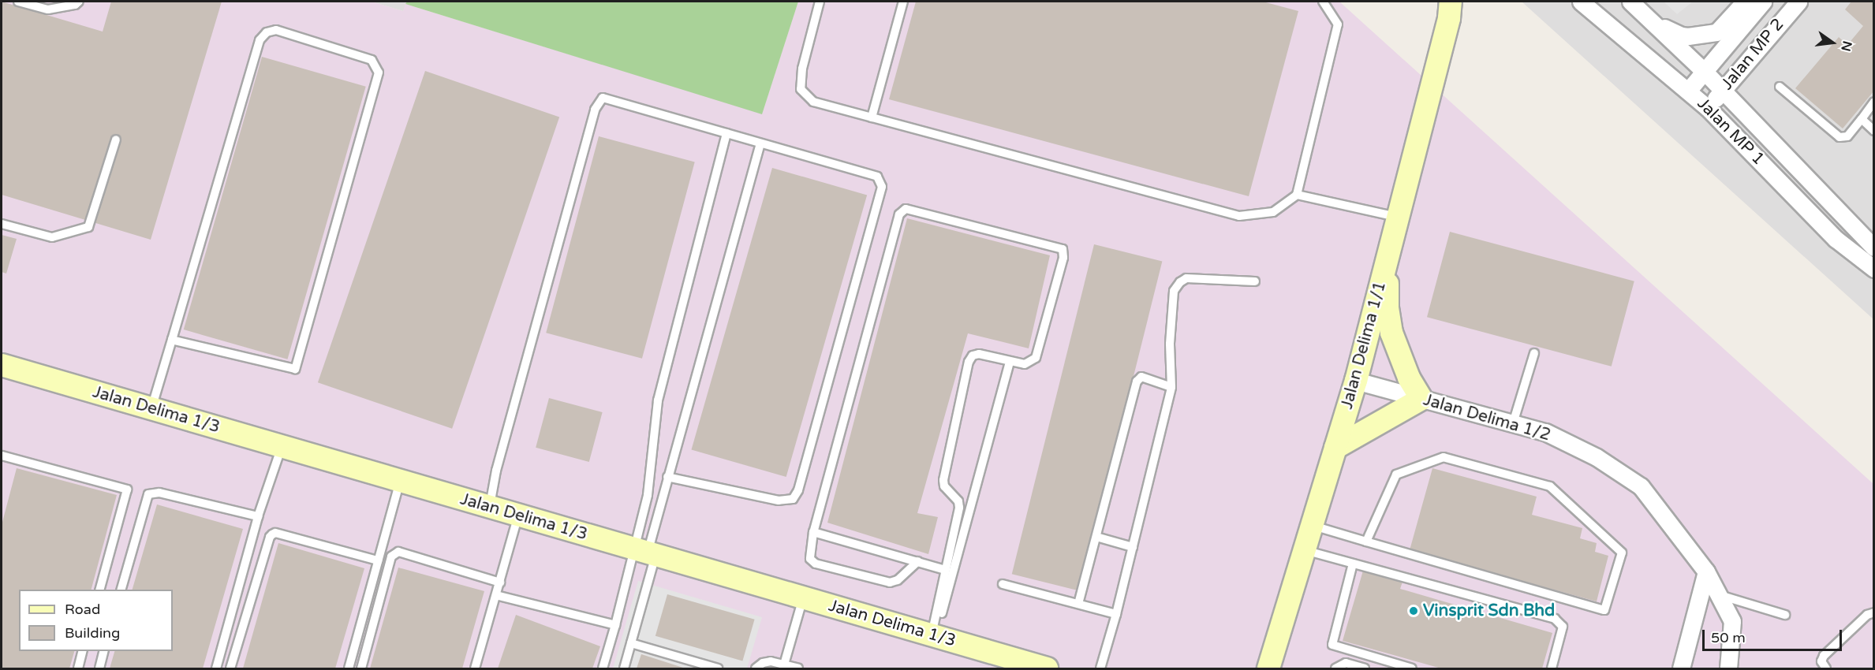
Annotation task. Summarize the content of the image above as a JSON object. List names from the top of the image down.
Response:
{
  "streets": {
    "street": [
      "Jalan MP 2",
      "Jalan MP 1",
      "Jalan Delima 1/1",
      "Jalan Delima 1/3",
      "Jalan Delima 1/2"
    ]
  },
  "crossings": [
    ["Jalan MP 2", "Jalan MP 1"],
    ["Jalan Delima 1/1", "Jalan Delima 1/2"]
  ],
  "places": ["Vinsprit Sdn Bhd"],
  "legend": ["Road", "Building"],
  "scale_bar": "50 m",
  "north": "right"
}
